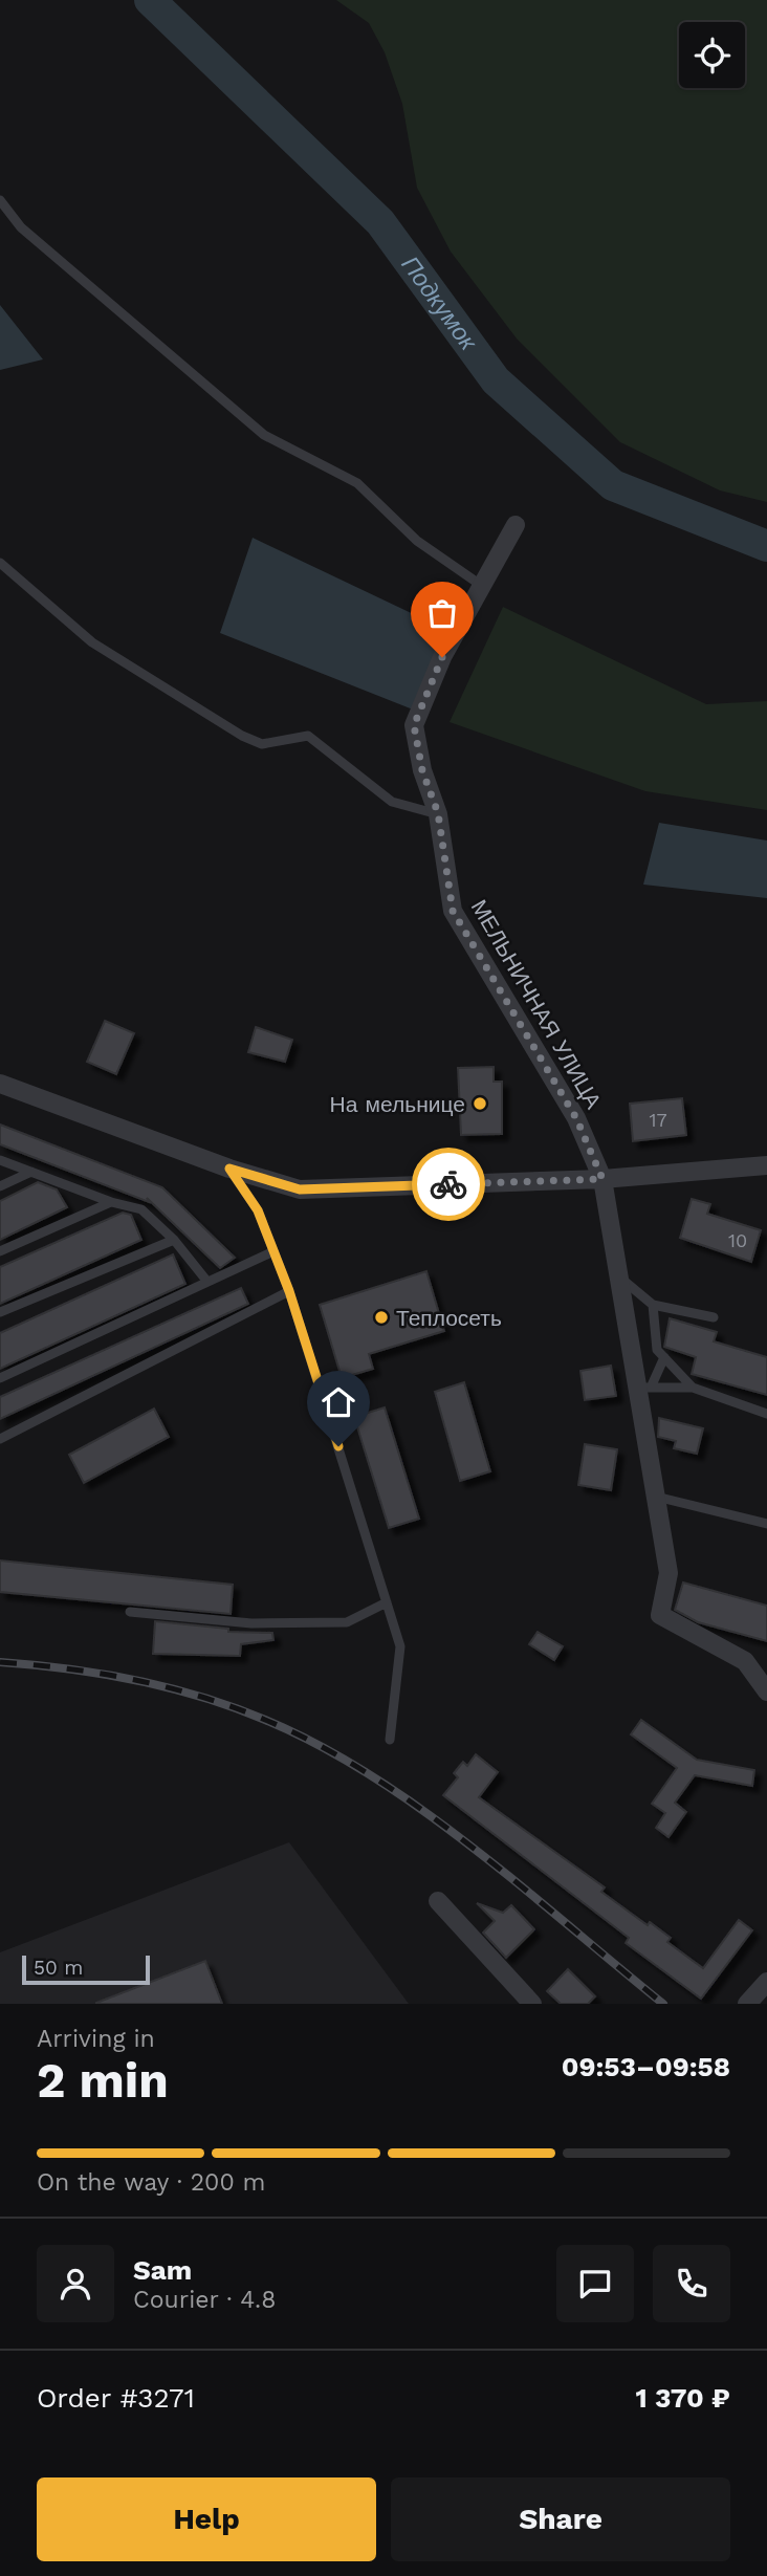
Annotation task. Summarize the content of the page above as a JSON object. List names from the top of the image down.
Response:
{
  "streets": {
    "street": ["МЕЛЬНИЧНАЯ УЛИЦА"]
  },
  "water": ["Подкумок"],
  "places": ["На мельнице", "Теплосеть"],
  "house_numbers": ["17", "10"],
  "scale_bar": "50 m",
  "page": {
    "scale": "50 m",
    "heading": ["2 min", "Arriving in", "09:53–09:58"],
    "panel": [
      "Sam",
      "Courier · 4.8",
      "Order #3271",
      "1 370 ₽"
    ],
    "bar": "On the way · 200 m",
    "buttons": ["Help", "Share"]
  }
}
